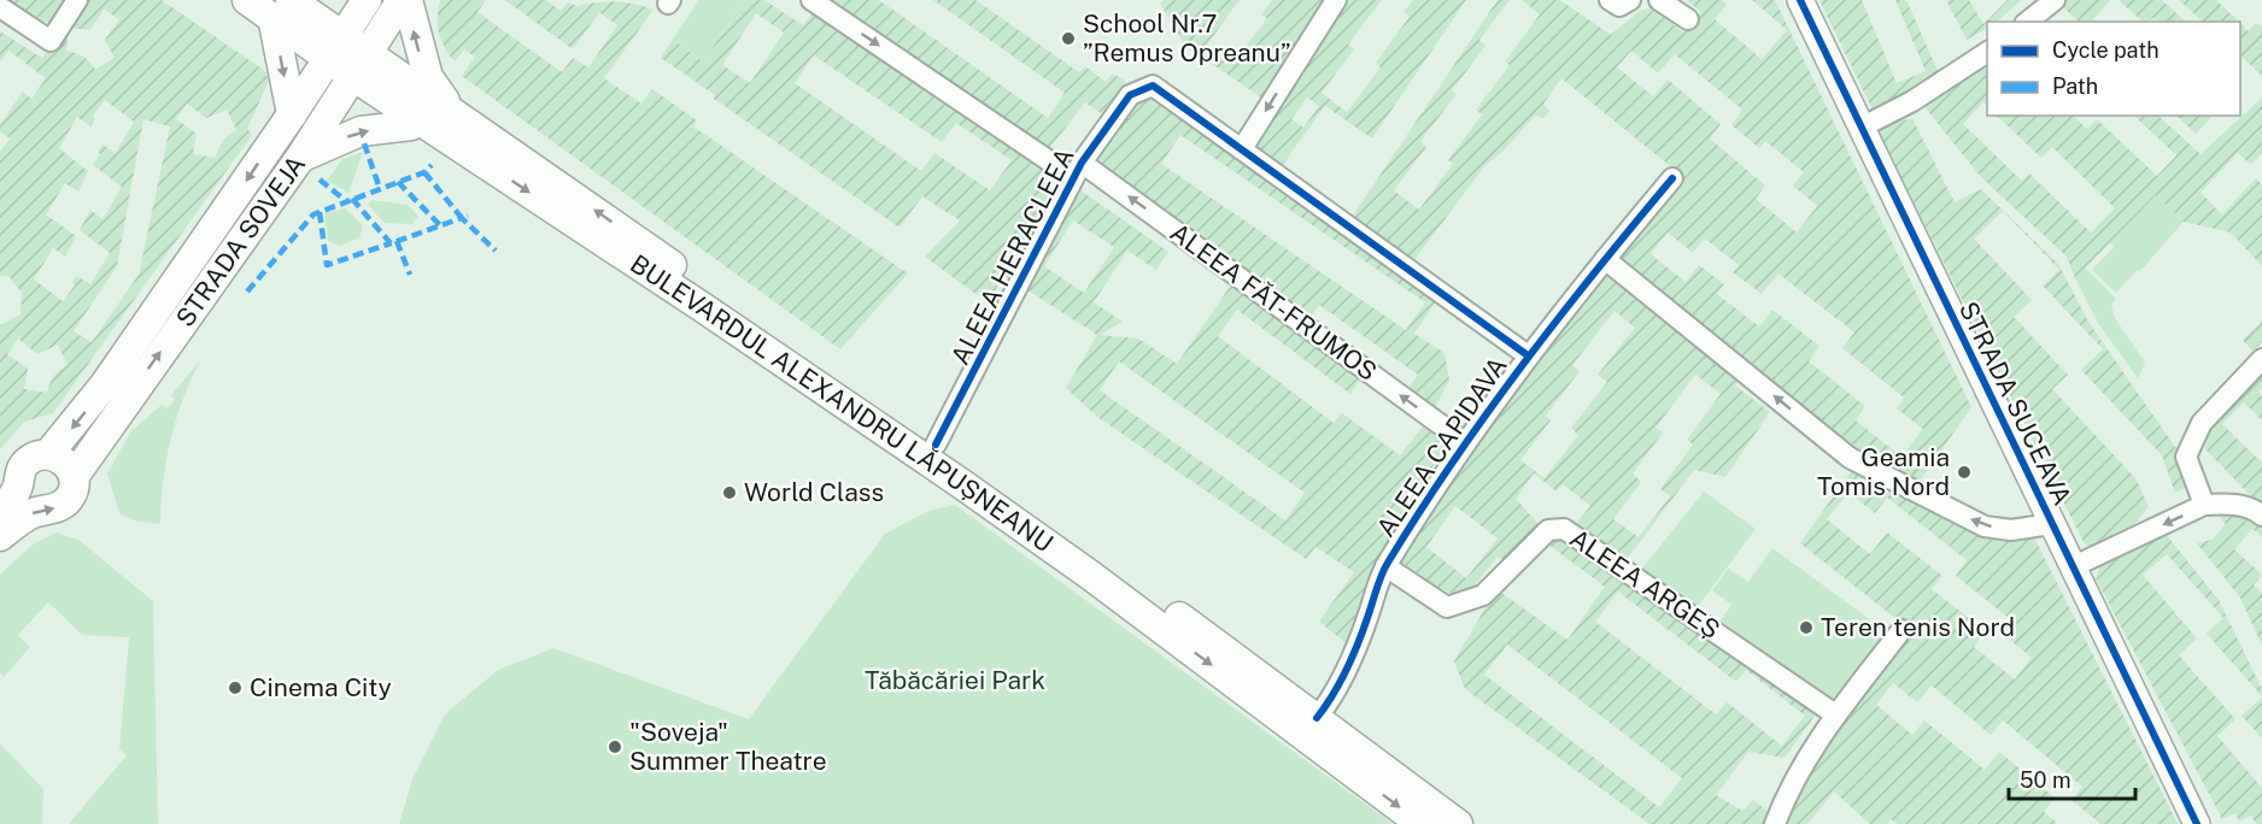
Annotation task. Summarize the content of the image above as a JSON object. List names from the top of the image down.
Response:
{
  "streets": {
    "main road": ["STRADA SOVEJA", "BULEVARDUL ALEXANDRU LĂPUȘNEANU"],
    "street": [
      "ALEEA HERACLEEA",
      "ALEEA FĂT-FRUMOS",
      "STRADA SUCEAVA",
      "ALEEA CAPIDAVA",
      "ALEEA ARGEȘ"
    ]
  },
  "crossings": [
    ["STRADA SOVEJA", "BULEVARDUL ALEXANDRU LĂPUȘNEANU"],
    ["ALEEA HERACLEEA", "ALEEA FĂT-FRUMOS"],
    ["ALEEA HERACLEEA", "BULEVARDUL ALEXANDRU LĂPUȘNEANU"],
    ["ALEEA HERACLEEA", "ALEEA CAPIDAVA"],
    ["ALEEA FĂT-FRUMOS", "ALEEA CAPIDAVA"],
    ["BULEVARDUL ALEXANDRU LĂPUȘNEANU", "ALEEA CAPIDAVA"],
    ["ALEEA CAPIDAVA", "ALEEA ARGEȘ"]
  ],
  "parks": ["Tăbăcăriei Park"],
  "places": [
    "School Nr.7 ”Remus Opreanu”",
    "Geamia Tomis Nord",
    "World Class",
    "Teren tenis Nord",
    "Cinema City",
    "\"Soveja\" Summer Theatre"
  ],
  "legend": ["Cycle path", "Path"],
  "scale_bar": "50 m"
}
